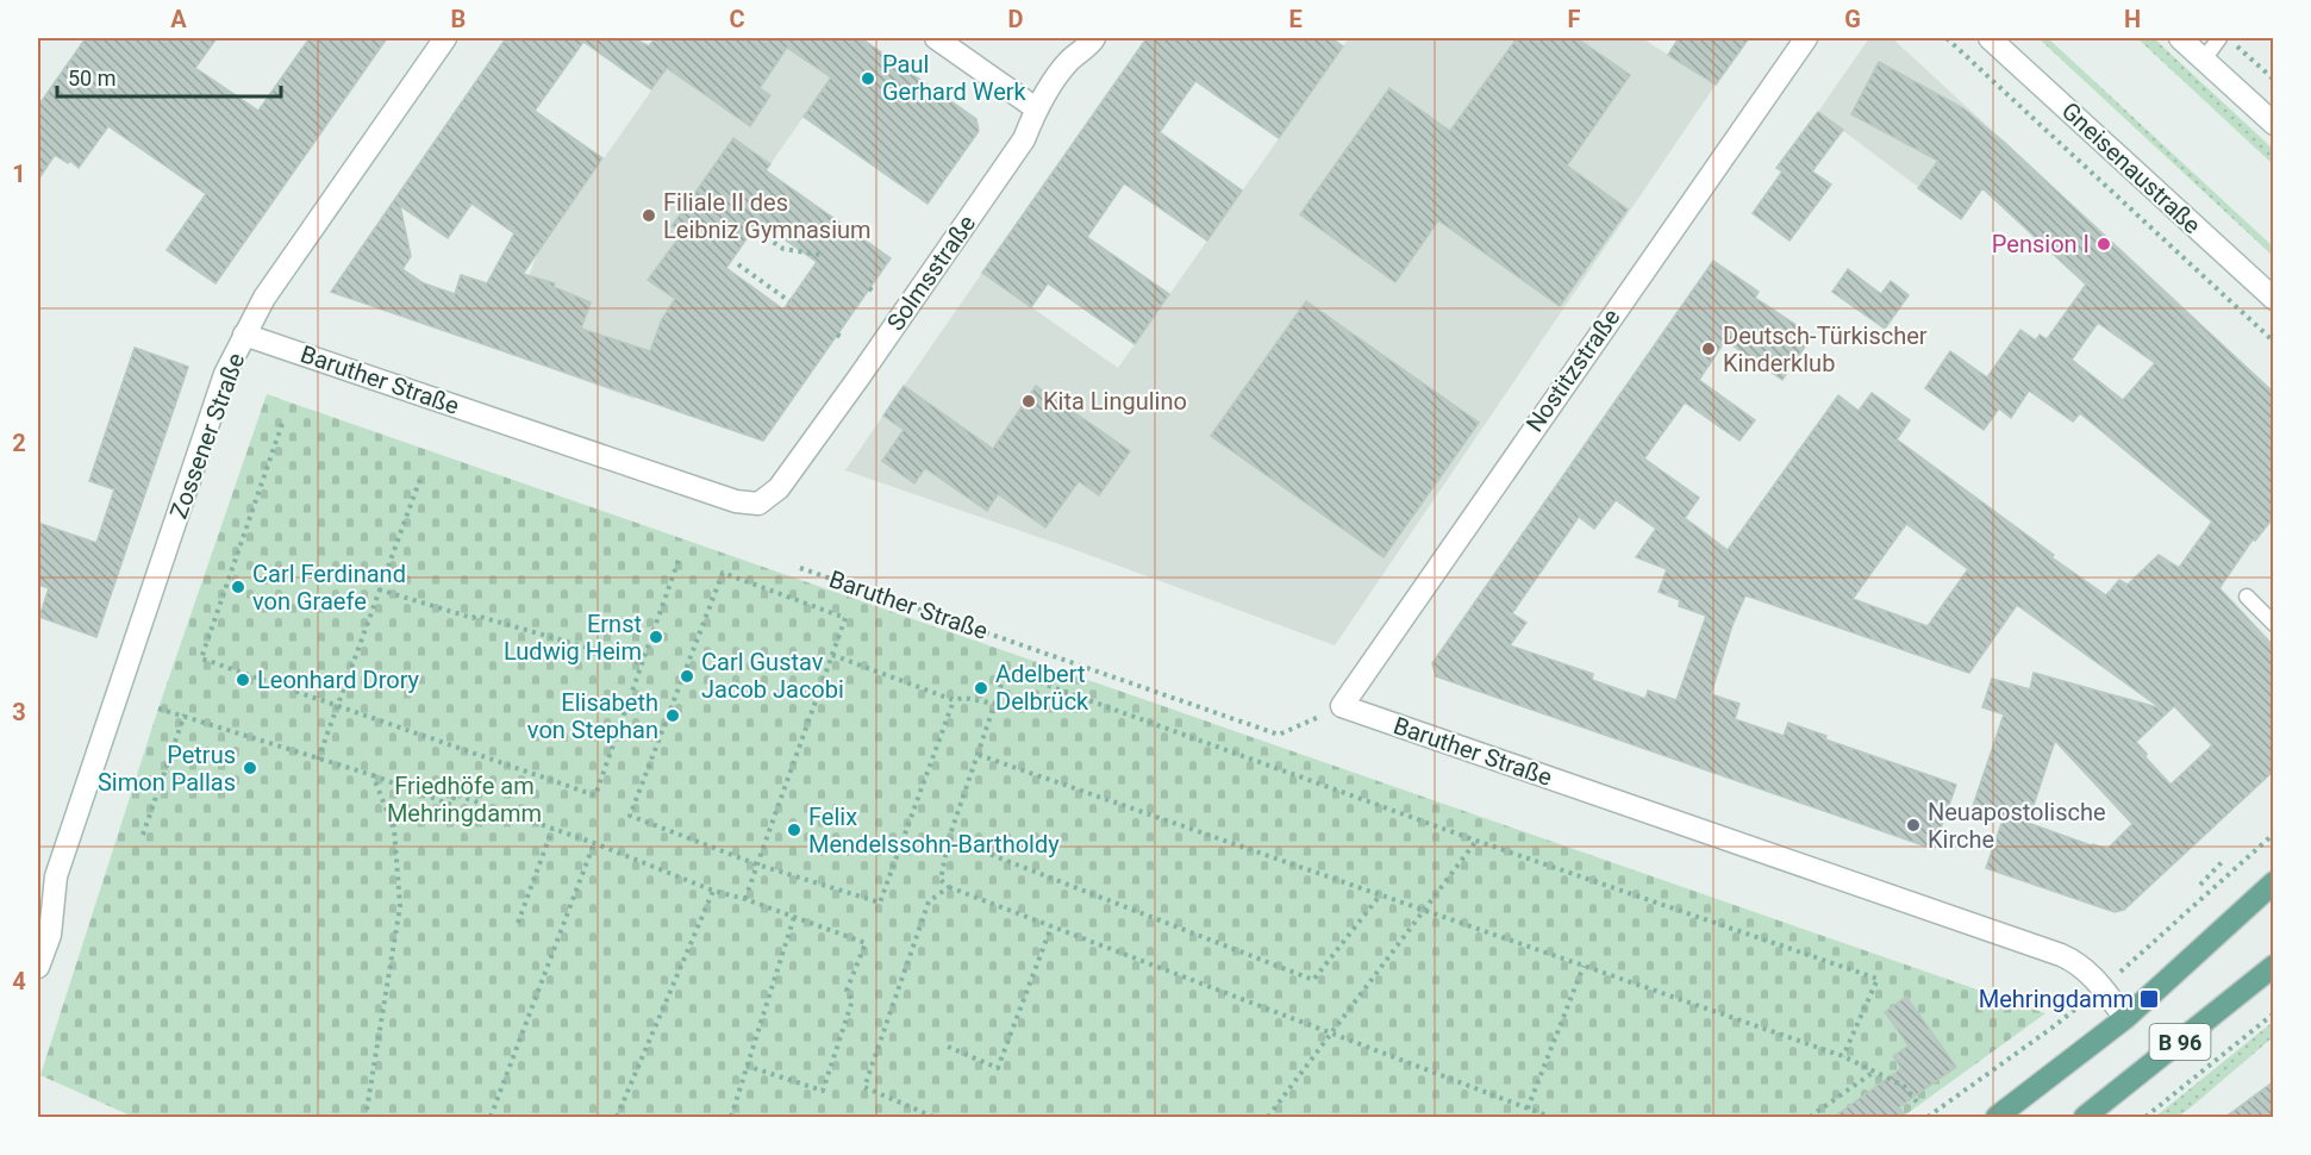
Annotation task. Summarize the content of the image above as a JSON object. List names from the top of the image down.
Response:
{
  "streets": {
    "main road": ["B 96"],
    "street": [
      "Gneisenaustraße",
      "Solmsstraße",
      "Nostitzstraße",
      "Baruther Straße",
      "Zossener Straße"
    ]
  },
  "crossings": [
    ["Solmsstraße", "Baruther Straße"],
    ["Nostitzstraße", "Baruther Straße"],
    ["Baruther Straße", "Zossener Straße"],
    ["Baruther Straße", "B 96"]
  ],
  "parks": ["Friedhöfe am Mehringdamm"],
  "places": {
    "other": [
      "Paul Gerhard Werk",
      "Filiale II des Leibniz Gymnasium",
      "Pension I",
      "Deutsch-Türkischer Kinderklub",
      "Kita Lingulino",
      "Carl Ferdinand von Graefe",
      "Ernst Ludwig Heim",
      "Carl Gustav Jacob Jacobi",
      "Leonhard Drory",
      "Adelbert Delbrück",
      "Elisabeth von Stephan",
      "Petrus Simon Pallas",
      "Neuapostolische Kirche",
      "Felix Mendelssohn-Bartholdy"
    ],
    "transit": ["Mehringdamm"]
  },
  "scale_bar": "50 m",
  "grid": {
    "columns": [
      "A",
      "B",
      "C",
      "D",
      "E",
      "F",
      "G",
      "H"
    ],
    "rows": [
      "1",
      "2",
      "3",
      "4"
    ]
  }
}
